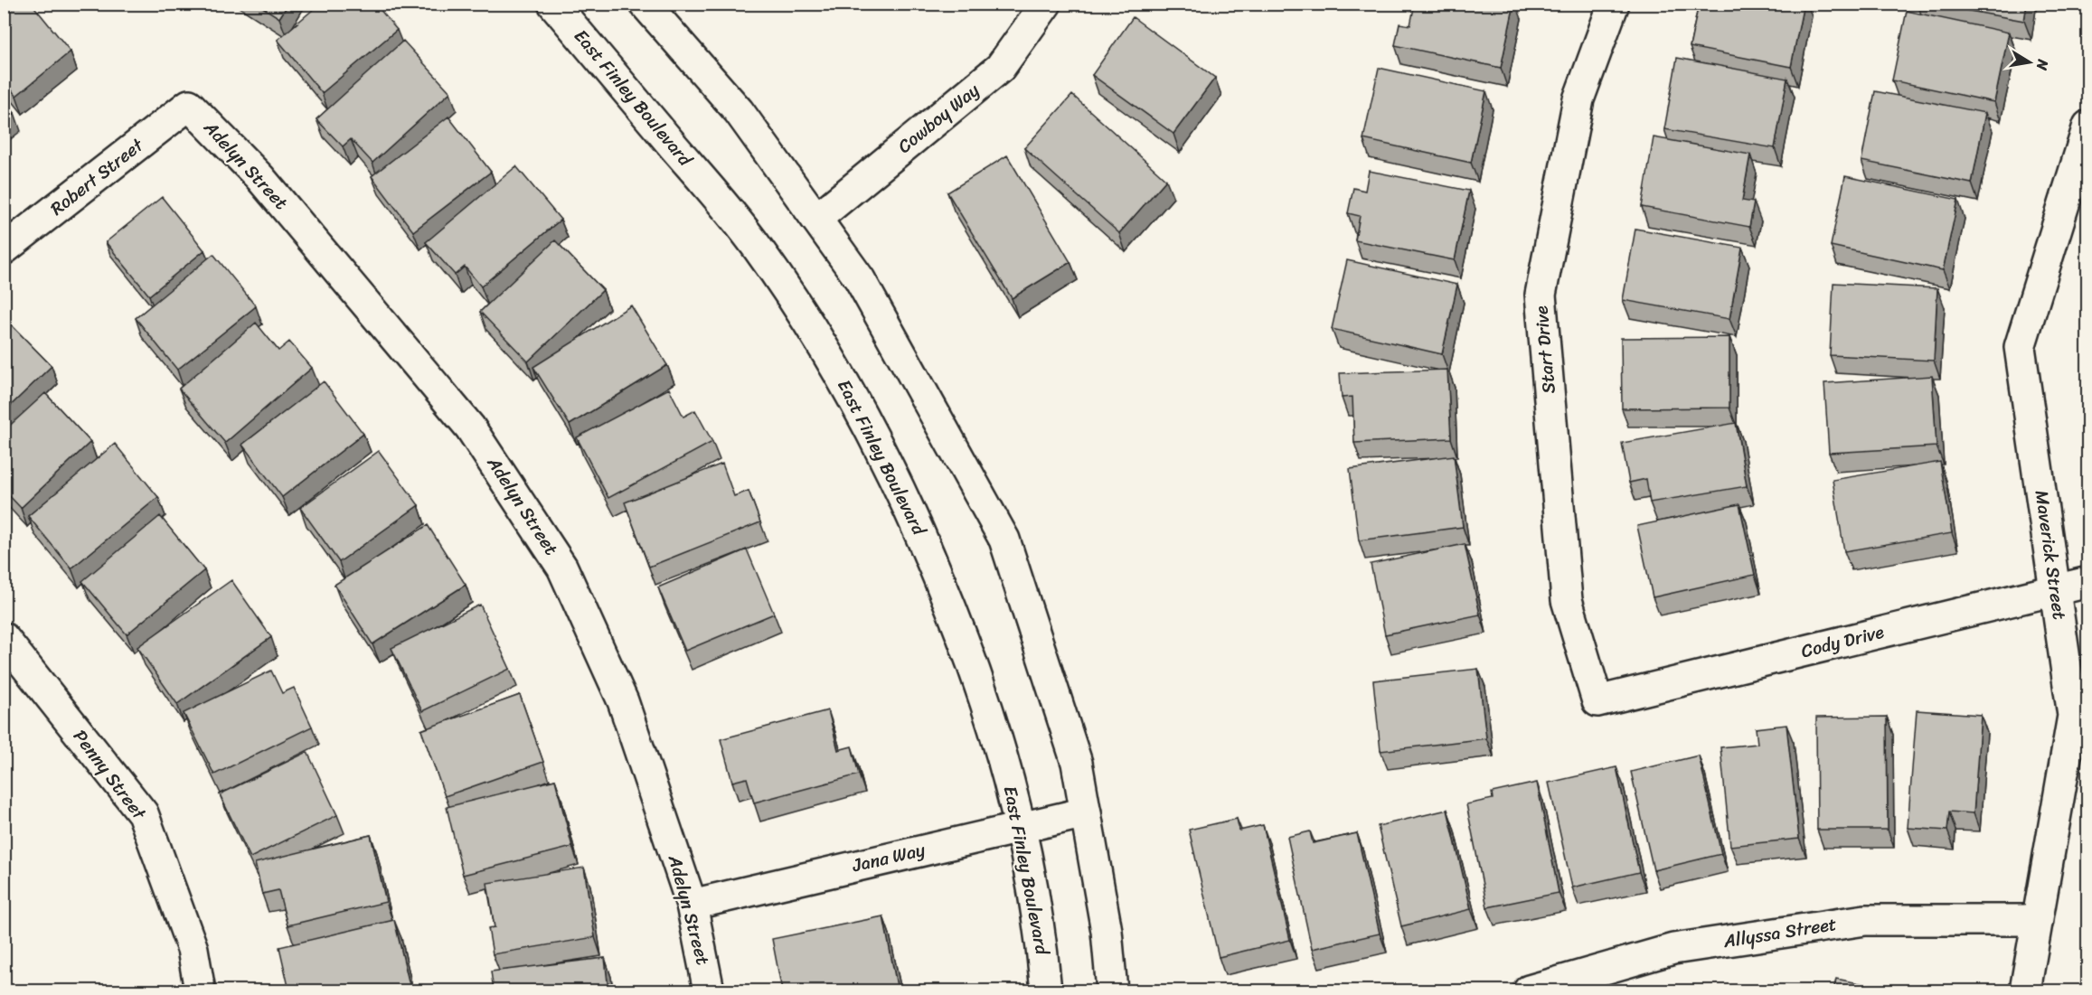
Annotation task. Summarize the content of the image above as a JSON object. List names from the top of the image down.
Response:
{
  "streets": {
    "street": [
      "East Finley Boulevard",
      "Cowboy Way",
      "Adelyn Street",
      "Robert Street",
      "Start Drive",
      "Maverick Street",
      "Cody Drive",
      "Penny Street",
      "Jana Way",
      "Allyssa Street"
    ]
  },
  "crossings": [
    ["East Finley Boulevard", "Jana Way"],
    ["Adelyn Street", "Robert Street"],
    ["Adelyn Street", "Jana Way"],
    ["Start Drive", "Cody Drive"],
    ["Maverick Street", "Cody Drive"],
    ["Maverick Street", "Allyssa Street"]
  ],
  "north": "right"
}
